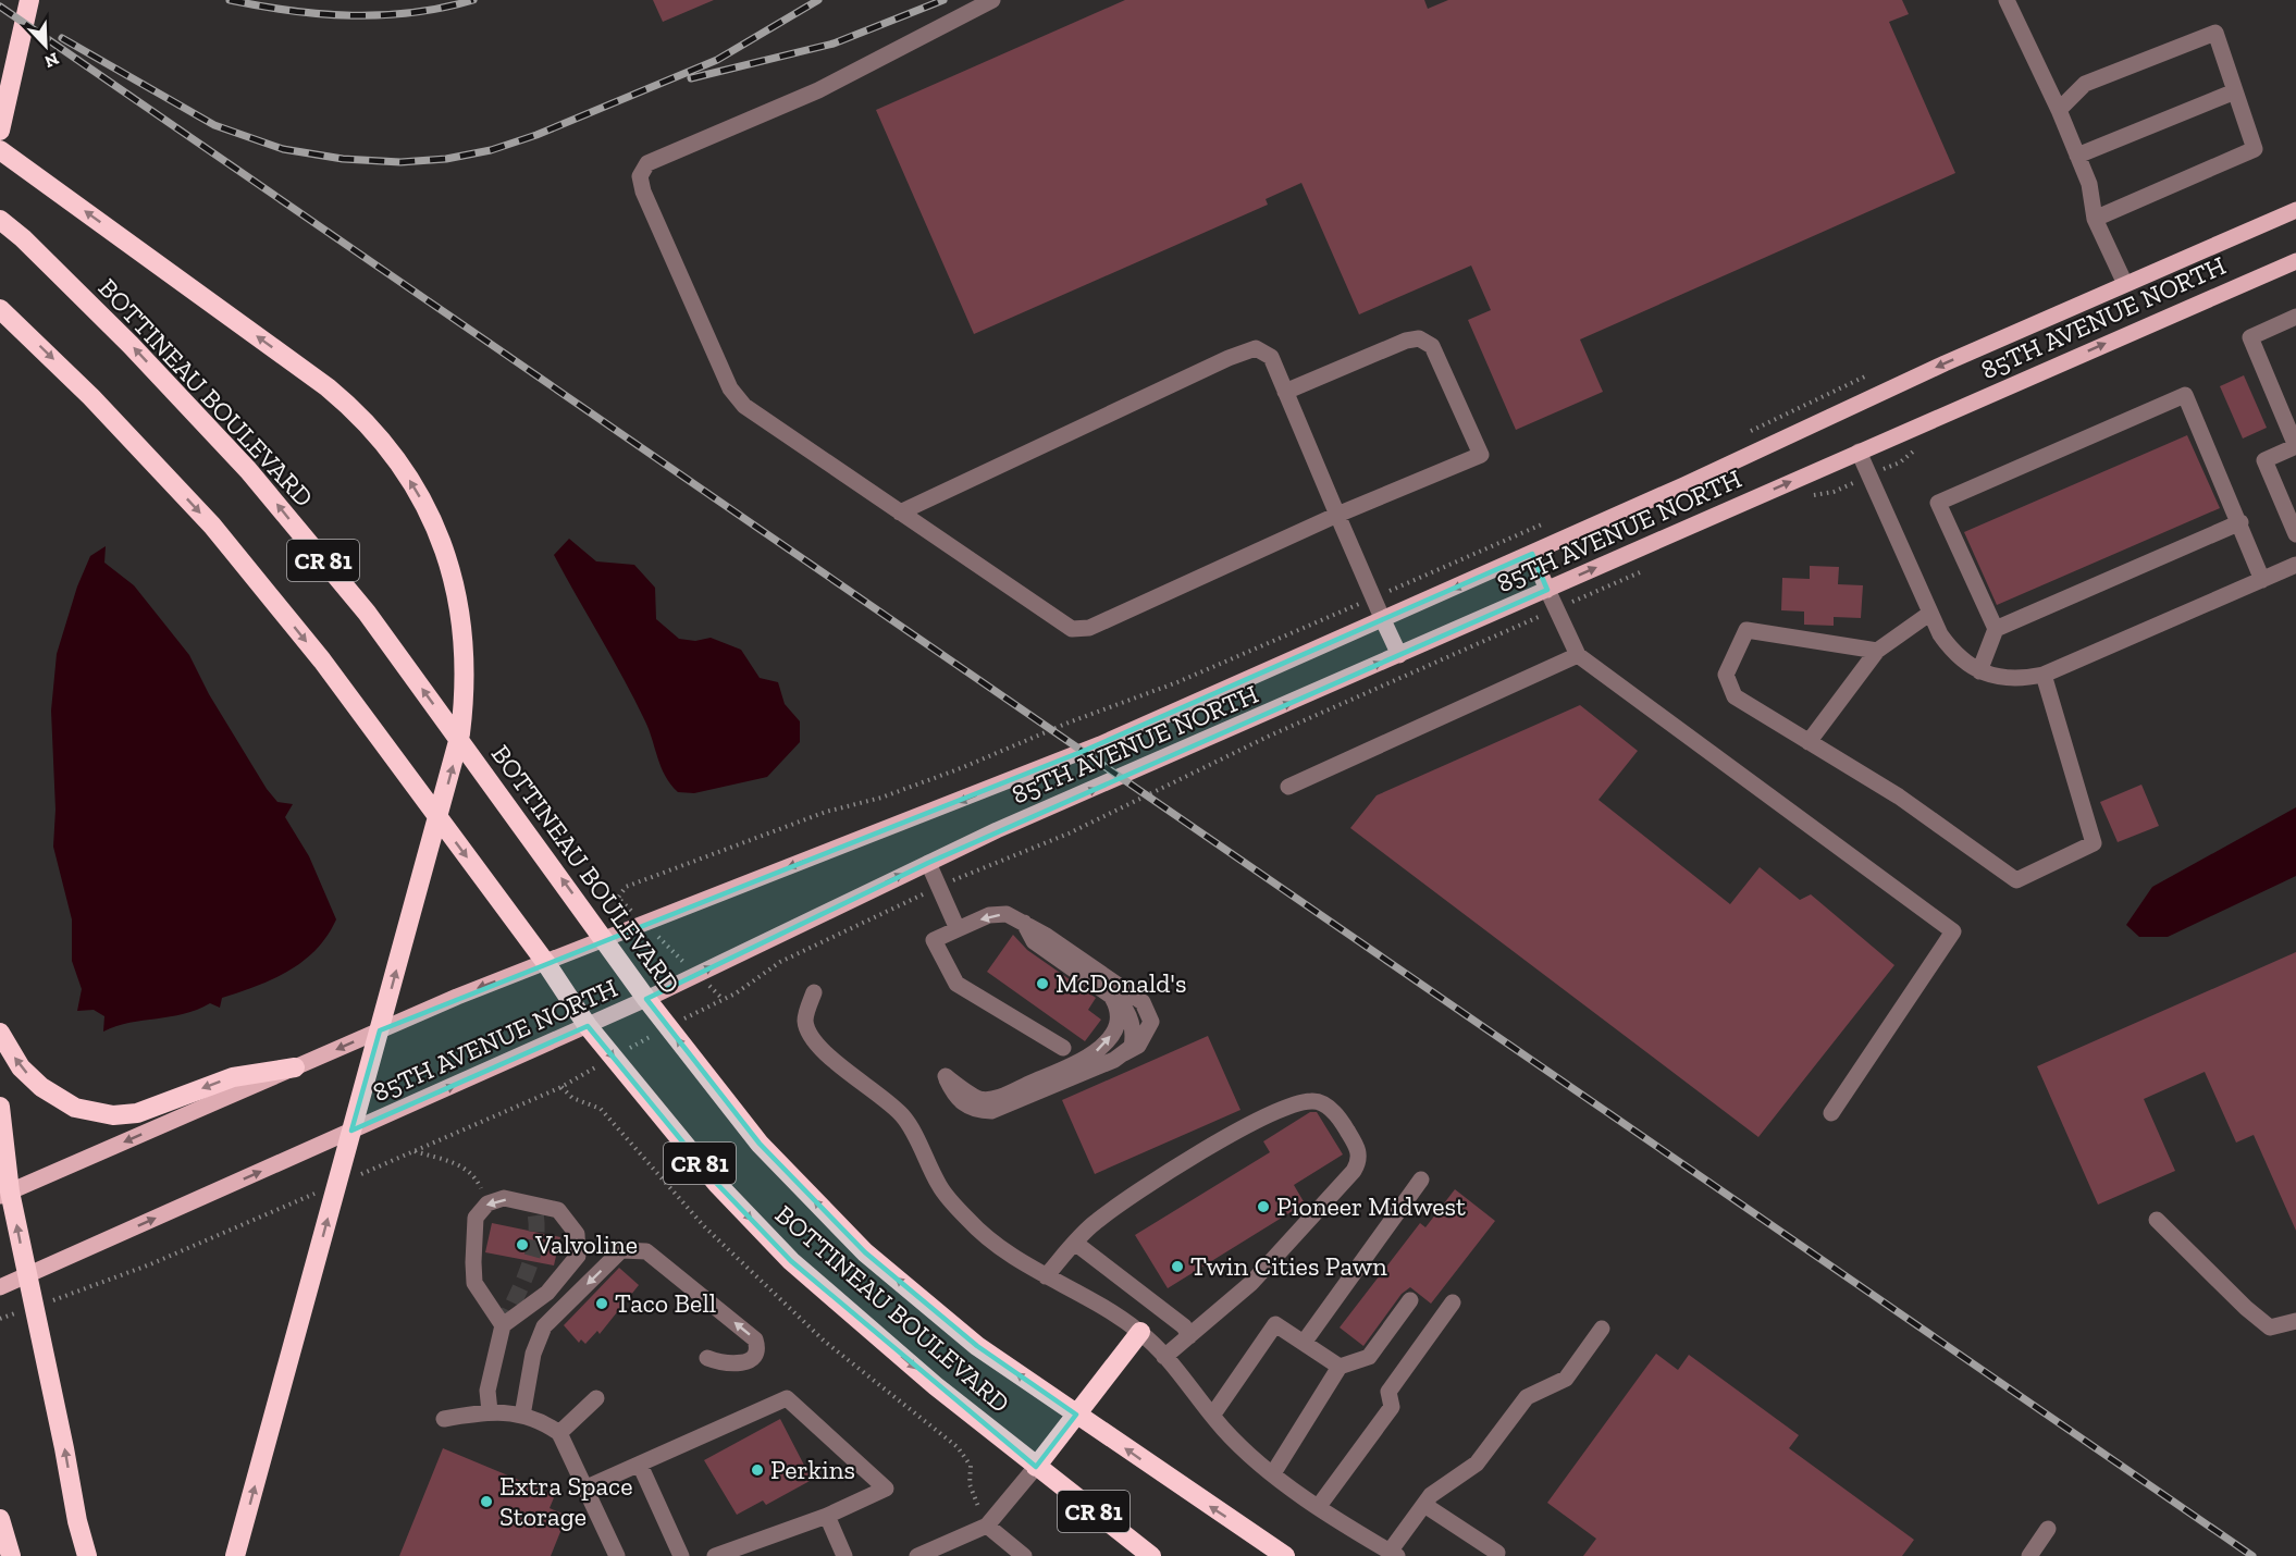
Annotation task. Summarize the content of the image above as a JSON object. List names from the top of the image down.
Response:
{
  "streets": {
    "highway": ["BOTTINEAU BOULEVARD", "CR 81"],
    "main road": ["85TH AVENUE NORTH"]
  },
  "crossings": [
    ["85TH AVENUE NORTH", "BOTTINEAU BOULEVARD"],
    ["BOTTINEAU BOULEVARD", "CR 81"]
  ],
  "places": [
    "McDonald's",
    "Pioneer Midwest",
    "Valvoline",
    "Twin Cities Pawn",
    "Taco Bell",
    "Perkins",
    "Extra Space Storage"
  ],
  "north": "bottom right"
}
